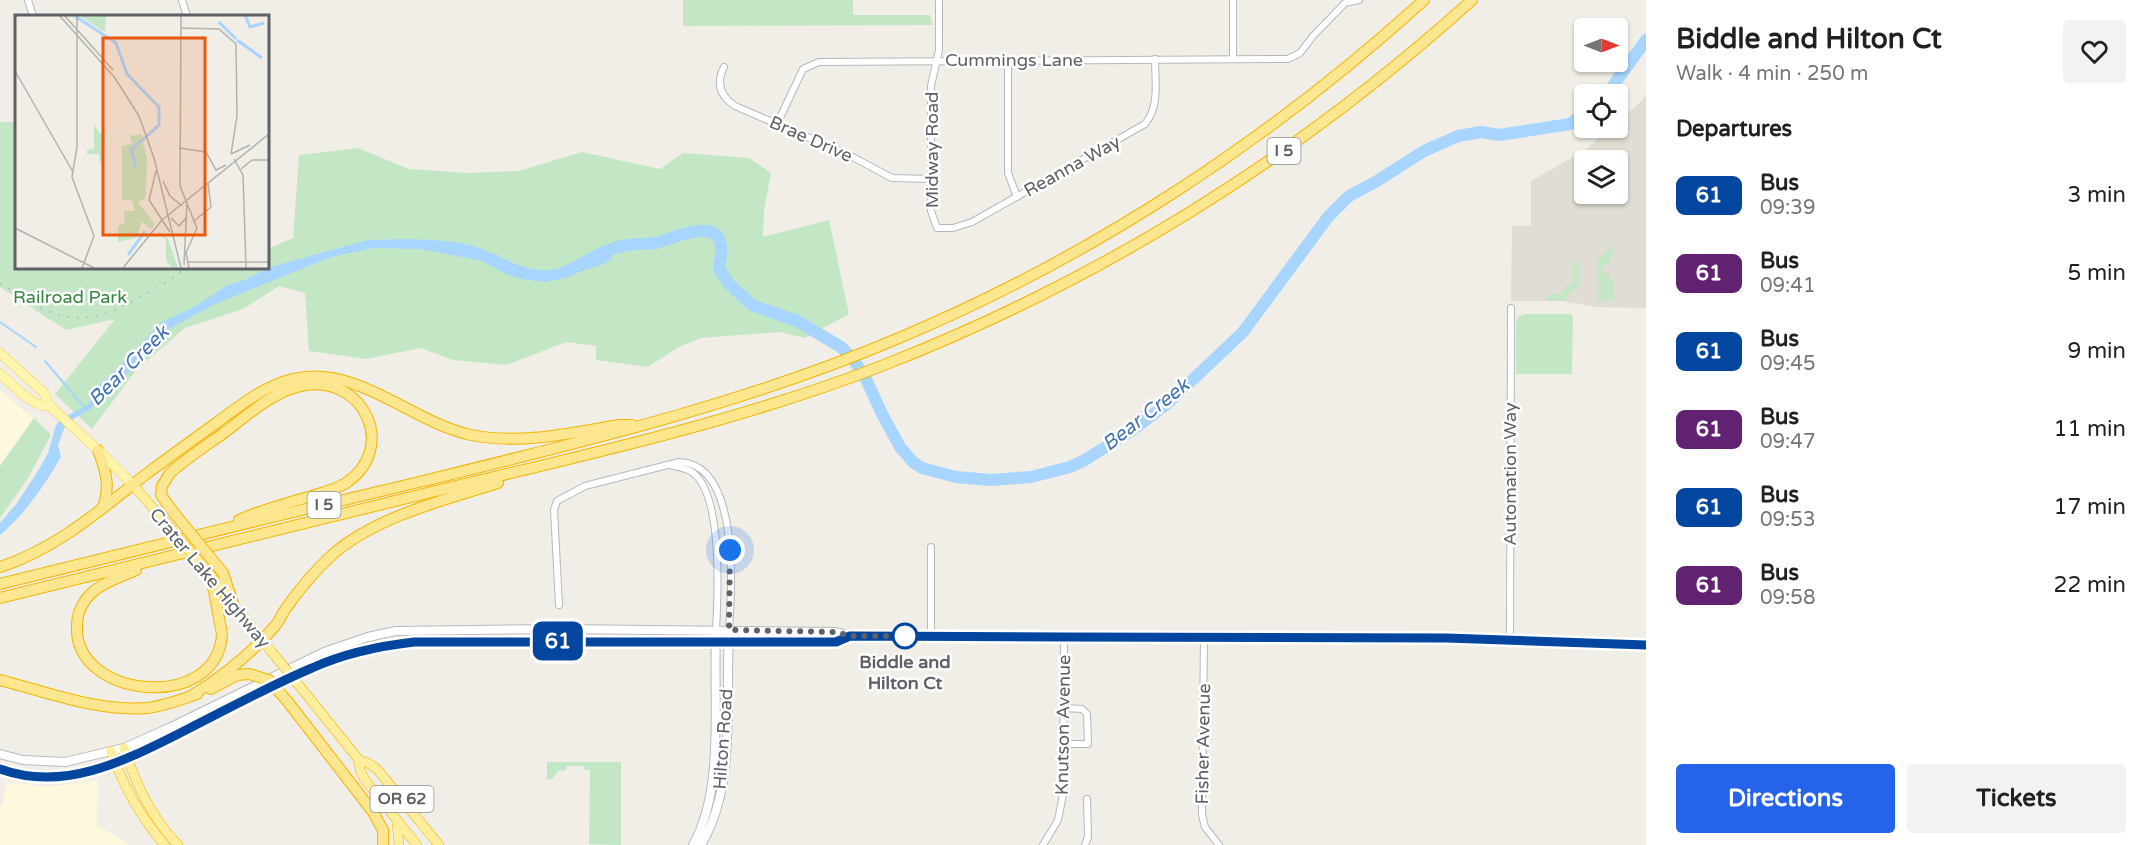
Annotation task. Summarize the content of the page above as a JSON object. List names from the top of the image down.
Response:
{
  "streets": {
    "highway": ["I 5", "Crater Lake Highway", "OR 62"],
    "main road": ["Hilton Road"],
    "street": [
      "Cummings Lane",
      "Brae Drive",
      "Midway Road",
      "Reanna Way",
      "Automation Way",
      "Knutson Avenue",
      "Fisher Avenue"
    ]
  },
  "crossings": [
    ["Cummings Lane", "Brae Drive"],
    ["Cummings Lane", "Midway Road"],
    ["Cummings Lane", "Reanna Way"],
    ["Brae Drive", "Midway Road"],
    ["Midway Road", "Reanna Way"]
  ],
  "water": ["Bear Creek"],
  "parks": ["Railroad Park"],
  "places": ["Biddle and Hilton Ct"],
  "lines": ["bus line 61"],
  "north": "right",
  "page": {
    "on_map": "61",
    "heading": [
      ["Biddle and Hilton Ct", "Walk · 4 min · 250 m"],
      "Departures"
    ],
    "list": [
      {
        "mark": "61",
        "name": "Bus",
        "note": "09:39",
        "value": "3 min"
      },
      {
        "mark": "61",
        "name": "Bus",
        "note": "09:41",
        "value": "5 min"
      },
      {
        "mark": "61",
        "name": "Bus",
        "note": "09:45",
        "value": "9 min"
      },
      {
        "mark": "61",
        "name": "Bus",
        "note": "09:47",
        "value": "11 min"
      },
      {
        "mark": "61",
        "name": "Bus",
        "note": "09:53",
        "value": "17 min"
      },
      {
        "mark": "61",
        "name": "Bus",
        "note": "09:58",
        "value": "22 min"
      }
    ],
    "buttons": ["Directions", "Tickets"]
  }
}
